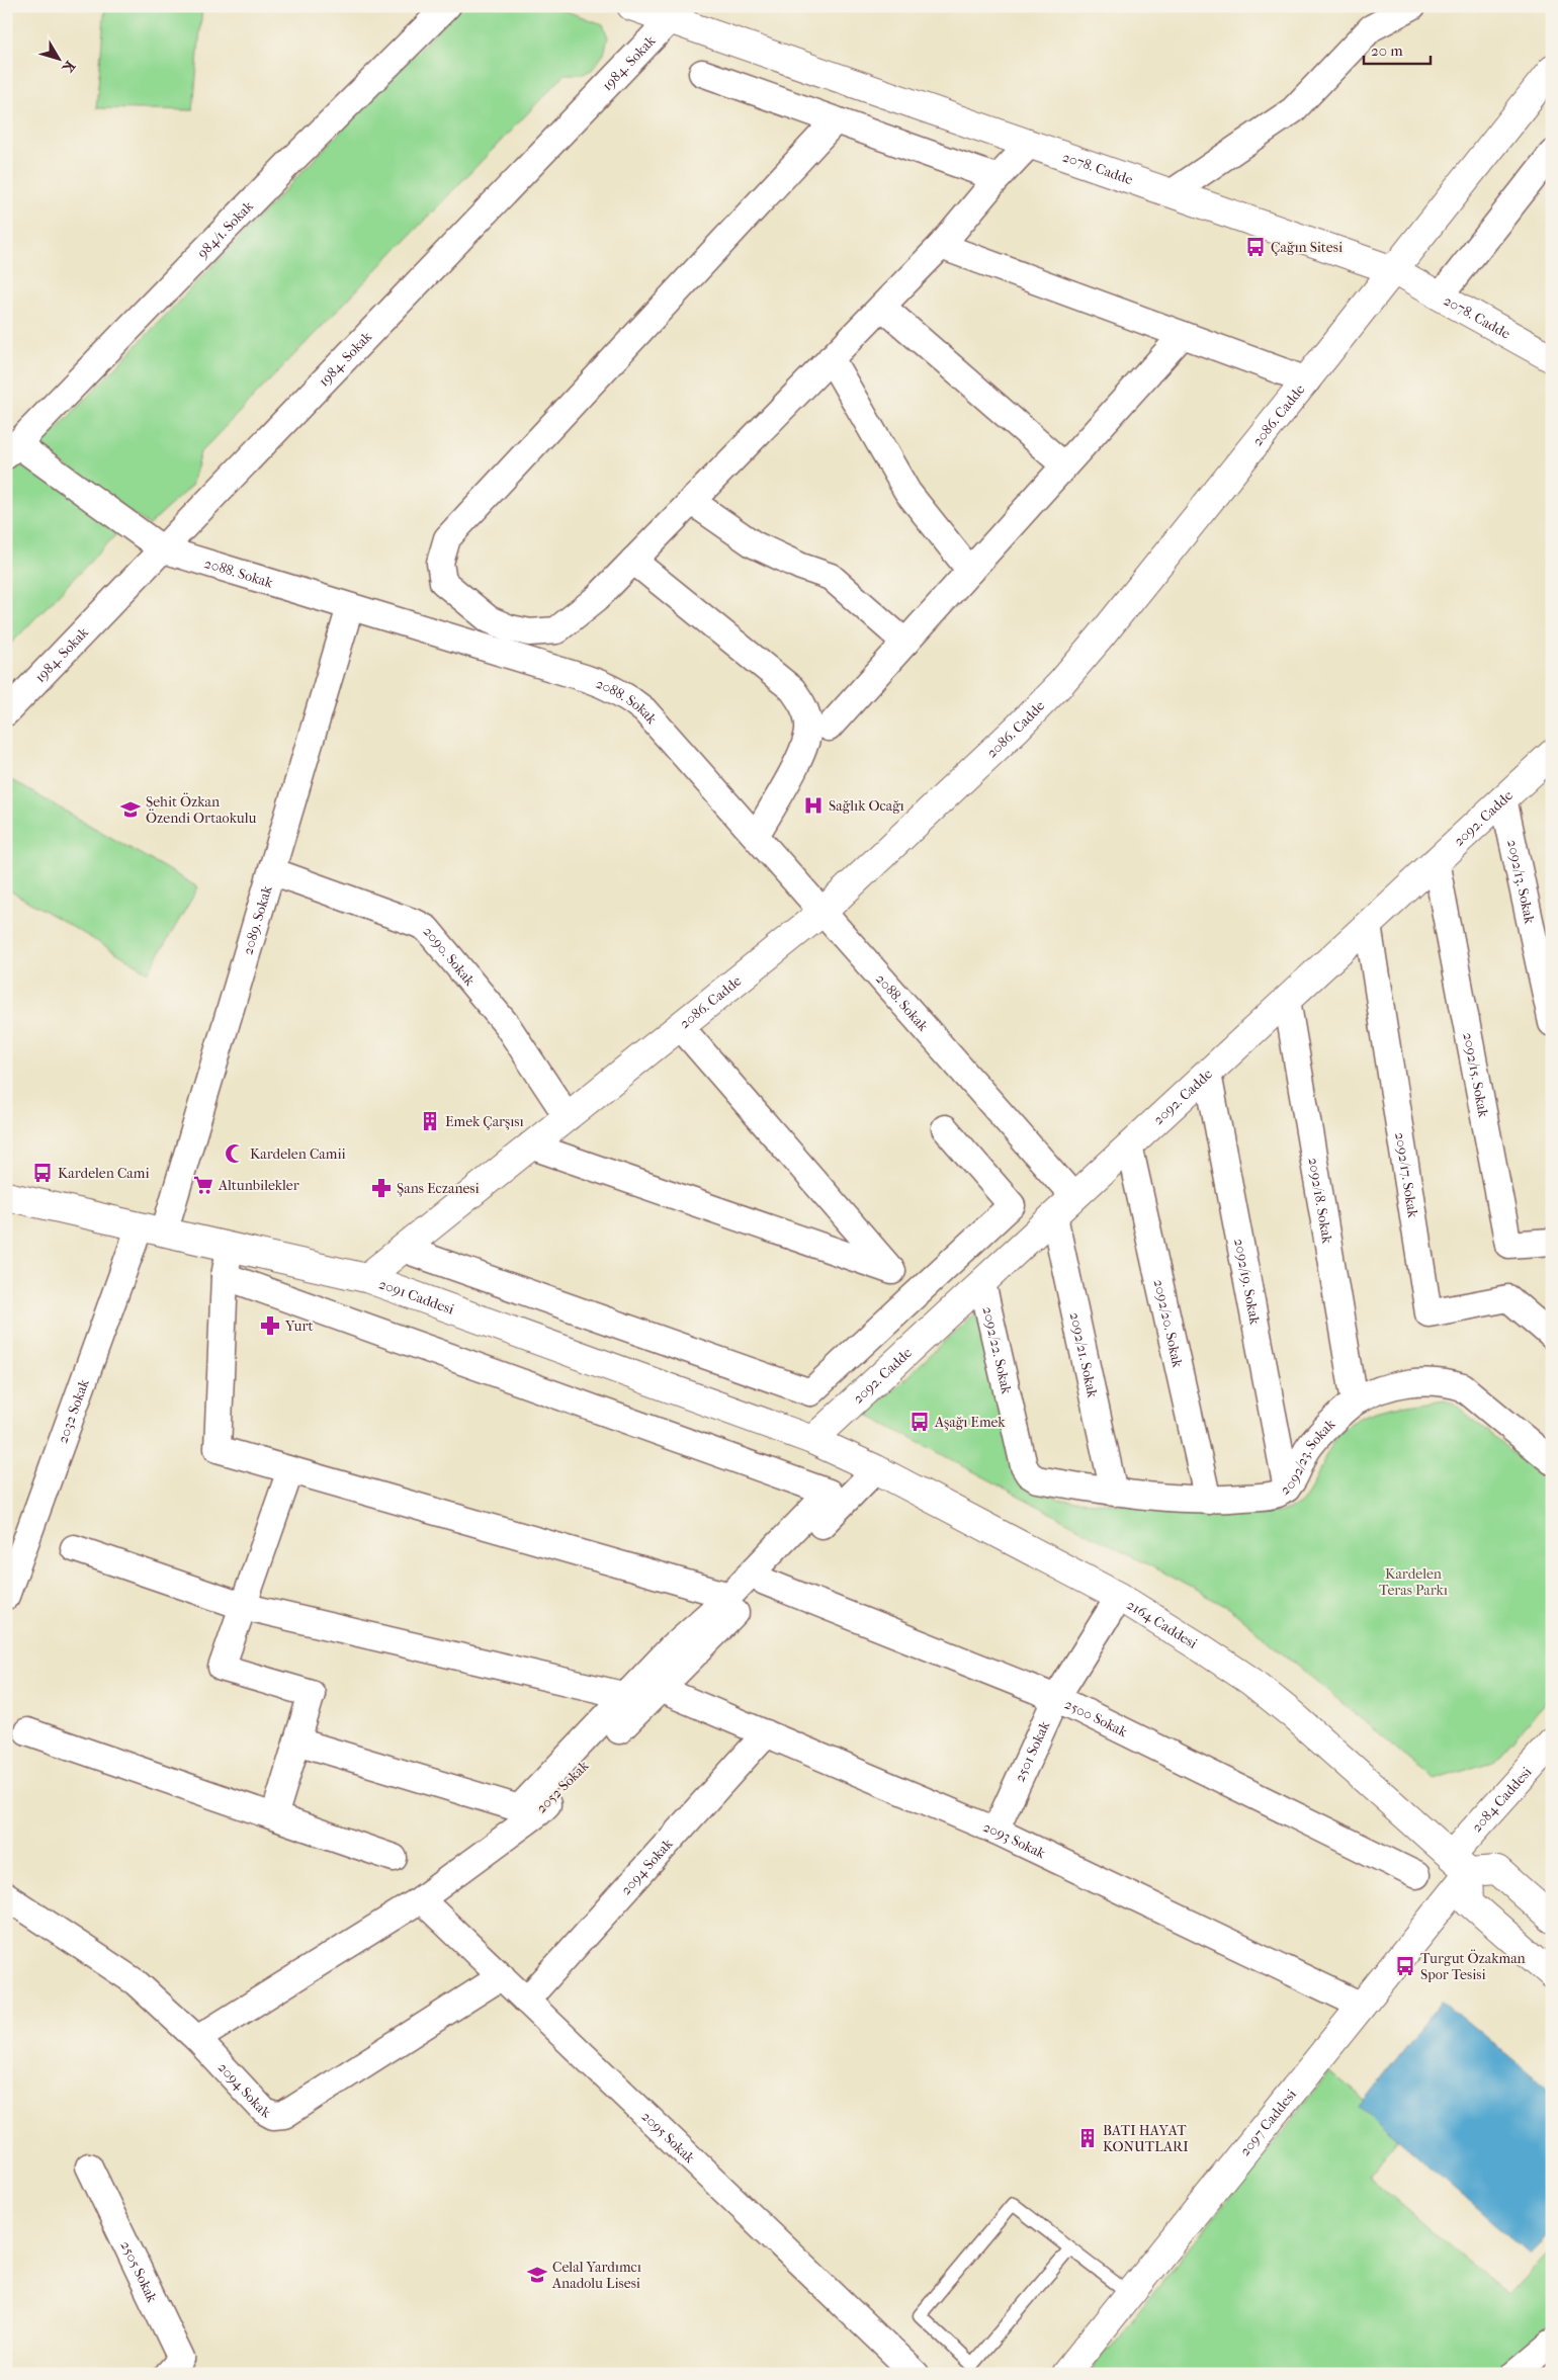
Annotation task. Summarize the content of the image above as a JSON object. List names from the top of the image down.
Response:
{
  "streets": {
    "street": [
      "1984. Sokak",
      "2078. Cadde",
      "984/1. Sokak",
      "2086. Cadde",
      "2088. Sokak",
      "2092. Cadde",
      "2092/13. Sokak",
      "2089. Sokak",
      "2090. Sokak",
      "2092/15. Sokak",
      "2092/17. Sokak",
      "2092/18. Sokak",
      "2092/19. Sokak",
      "2091 Caddesi",
      "2092/20. Sokak",
      "2092/22. Sokak",
      "2092/21. Sokak",
      "2032 Sokak",
      "2092/23. Sokak",
      "2164 Caddesi",
      "2500 Sokak",
      "2501 Sokak",
      "2052 Sokak",
      "2084 Caddesi",
      "2093 Sokak",
      "2094 Sokak",
      "2097 Caddesi",
      "2095 Sokak",
      "2505 Sokak"
    ]
  },
  "crossings": [
    ["1984. Sokak", "2078. Cadde"],
    ["1984. Sokak", "2088. Sokak"],
    ["2078. Cadde", "2086. Cadde"],
    ["984/1. Sokak", "2088. Sokak"],
    ["2086. Cadde", "2088. Sokak"],
    ["2086. Cadde", "2090. Sokak"],
    ["2086. Cadde", "2091 Caddesi"],
    ["2088. Sokak", "2092. Cadde"],
    ["2088. Sokak", "2089. Sokak"],
    ["2092. Cadde", "2092/13. Sokak"],
    ["2092. Cadde", "2092/15. Sokak"],
    ["2092. Cadde", "2092/17. Sokak"],
    ["2092. Cadde", "2092/18. Sokak"],
    ["2092. Cadde", "2092/19. Sokak"],
    ["2092. Cadde", "2091 Caddesi"],
    ["2092. Cadde", "2092/20. Sokak"],
    ["2092. Cadde", "2092/22. Sokak"],
    ["2092. Cadde", "2092/21. Sokak"],
    ["2092. Cadde", "2164 Caddesi"],
    ["2089. Sokak", "2090. Sokak"],
    ["2089. Sokak", "2091 Caddesi"],
    ["2089. Sokak", "2032 Sokak"],
    ["2092/18. Sokak", "2092/23. Sokak"],
    ["2092/19. Sokak", "2092/23. Sokak"],
    ["2091 Caddesi", "2032 Sokak"],
    ["2091 Caddesi", "2164 Caddesi"],
    ["2092/20. Sokak", "2092/23. Sokak"],
    ["2092/22. Sokak", "2092/23. Sokak"],
    ["2092/21. Sokak", "2092/23. Sokak"],
    ["2164 Caddesi", "2501 Sokak"],
    ["2164 Caddesi", "2052 Sokak"],
    ["2164 Caddesi", "2084 Caddesi"],
    ["2164 Caddesi", "2097 Caddesi"],
    ["2500 Sokak", "2501 Sokak"],
    ["2500 Sokak", "2052 Sokak"],
    ["2501 Sokak", "2093 Sokak"],
    ["2052 Sokak", "2093 Sokak"],
    ["2052 Sokak", "2094 Sokak"],
    ["2052 Sokak", "2095 Sokak"],
    ["2084 Caddesi", "2097 Caddesi"],
    ["2093 Sokak", "2094 Sokak"],
    ["2093 Sokak", "2097 Caddesi"],
    ["2094 Sokak", "2095 Sokak"]
  ],
  "parks": ["Kardelen Teras Parkı"],
  "places": {
    "bus stop": [
      "Çağın Sitesi",
      "Kardelen Cami",
      "Aşağı Emek",
      "Turgut Özakman Spor Tesisi"
    ],
    "hospital": ["Sağlık Ocağı"],
    "school or university": ["Şehit Özkan Özendi Ortaokulu", "Celal Yardımcı Anadolu Lisesi"],
    "building": ["Emek Çarşısı", "BATI HAYAT KONUTLARI"],
    "mosque": ["Kardelen Camii"],
    "supermarket": ["Altunbilekler"],
    "pharmacy": ["Şans Eczanesi", "Yurt"]
  },
  "scale_bar": "20 m",
  "north": "bottom right"
}
